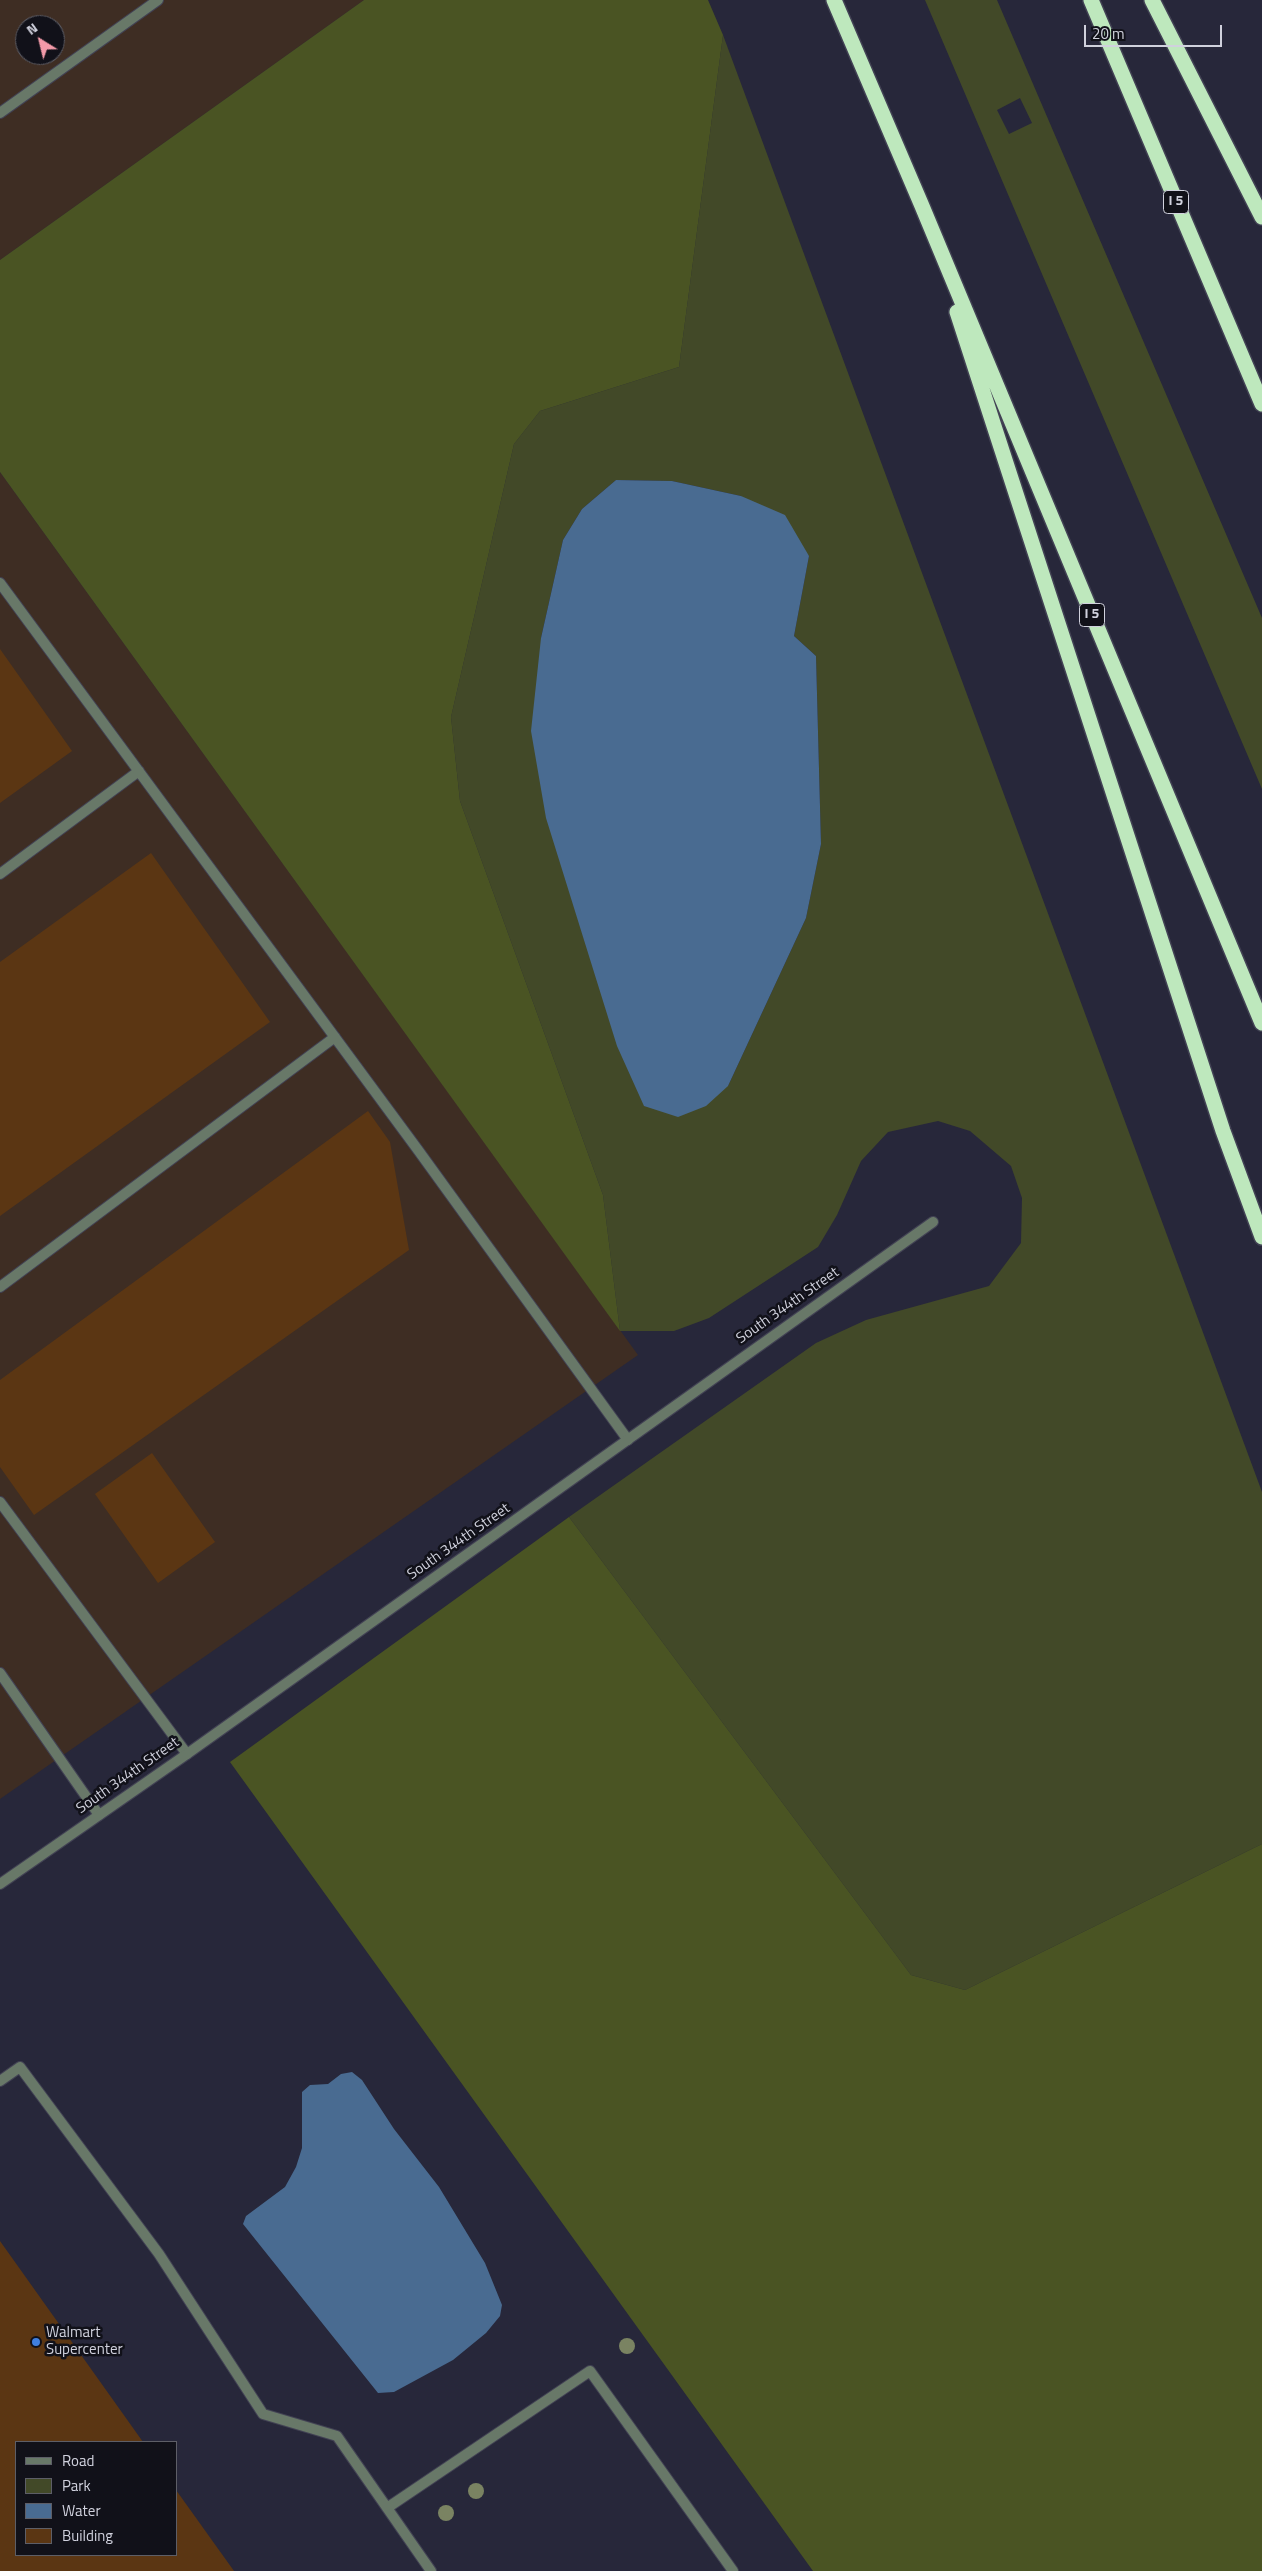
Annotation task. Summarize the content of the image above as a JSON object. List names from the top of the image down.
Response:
{
  "streets": {
    "highway": ["I 5"],
    "street": ["South 344th Street"]
  },
  "places": ["Walmart Supercenter"],
  "legend": [
    "Road",
    "Park",
    "Water",
    "Building"
  ],
  "scale_bar": "20 m",
  "north": "top left"
}
